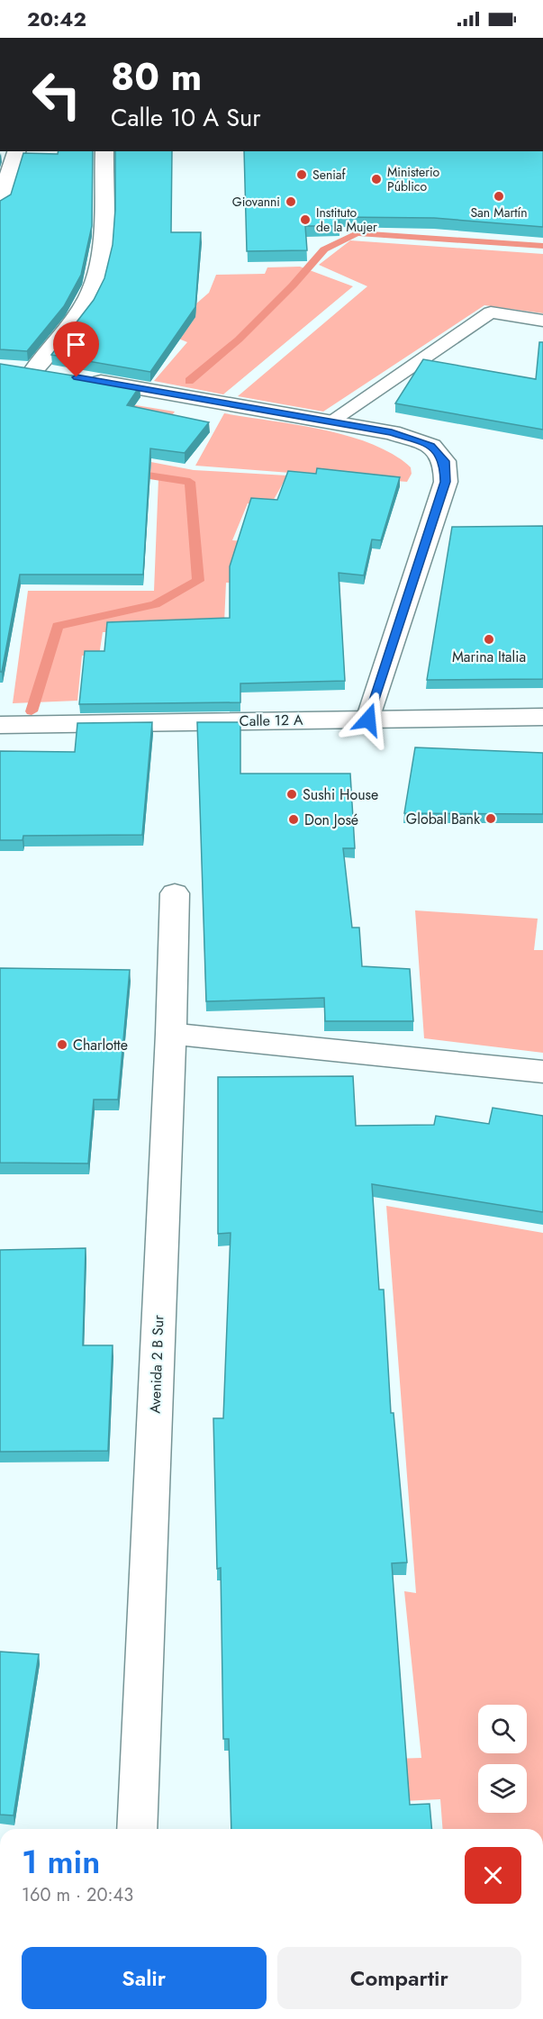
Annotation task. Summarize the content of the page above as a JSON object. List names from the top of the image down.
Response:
{
  "streets": {
    "street": ["Calle 12 A", "Avenida 2 B Sur"]
  },
  "places": [
    "Seniaf",
    "Ministerio Público",
    "San Martín",
    "Giovanni",
    "Instituto de la Mujer",
    "Marina Italia",
    "Sushi House",
    "Global Bank",
    "Don José",
    "Charlotte"
  ],
  "page": {
    "status": "20:42",
    "turn": ["80 m", "Calle 10 A Sur"],
    "heading": ["1 min", "160 m · 20:43"],
    "buttons": ["Salir", "Compartir"]
  }
}
